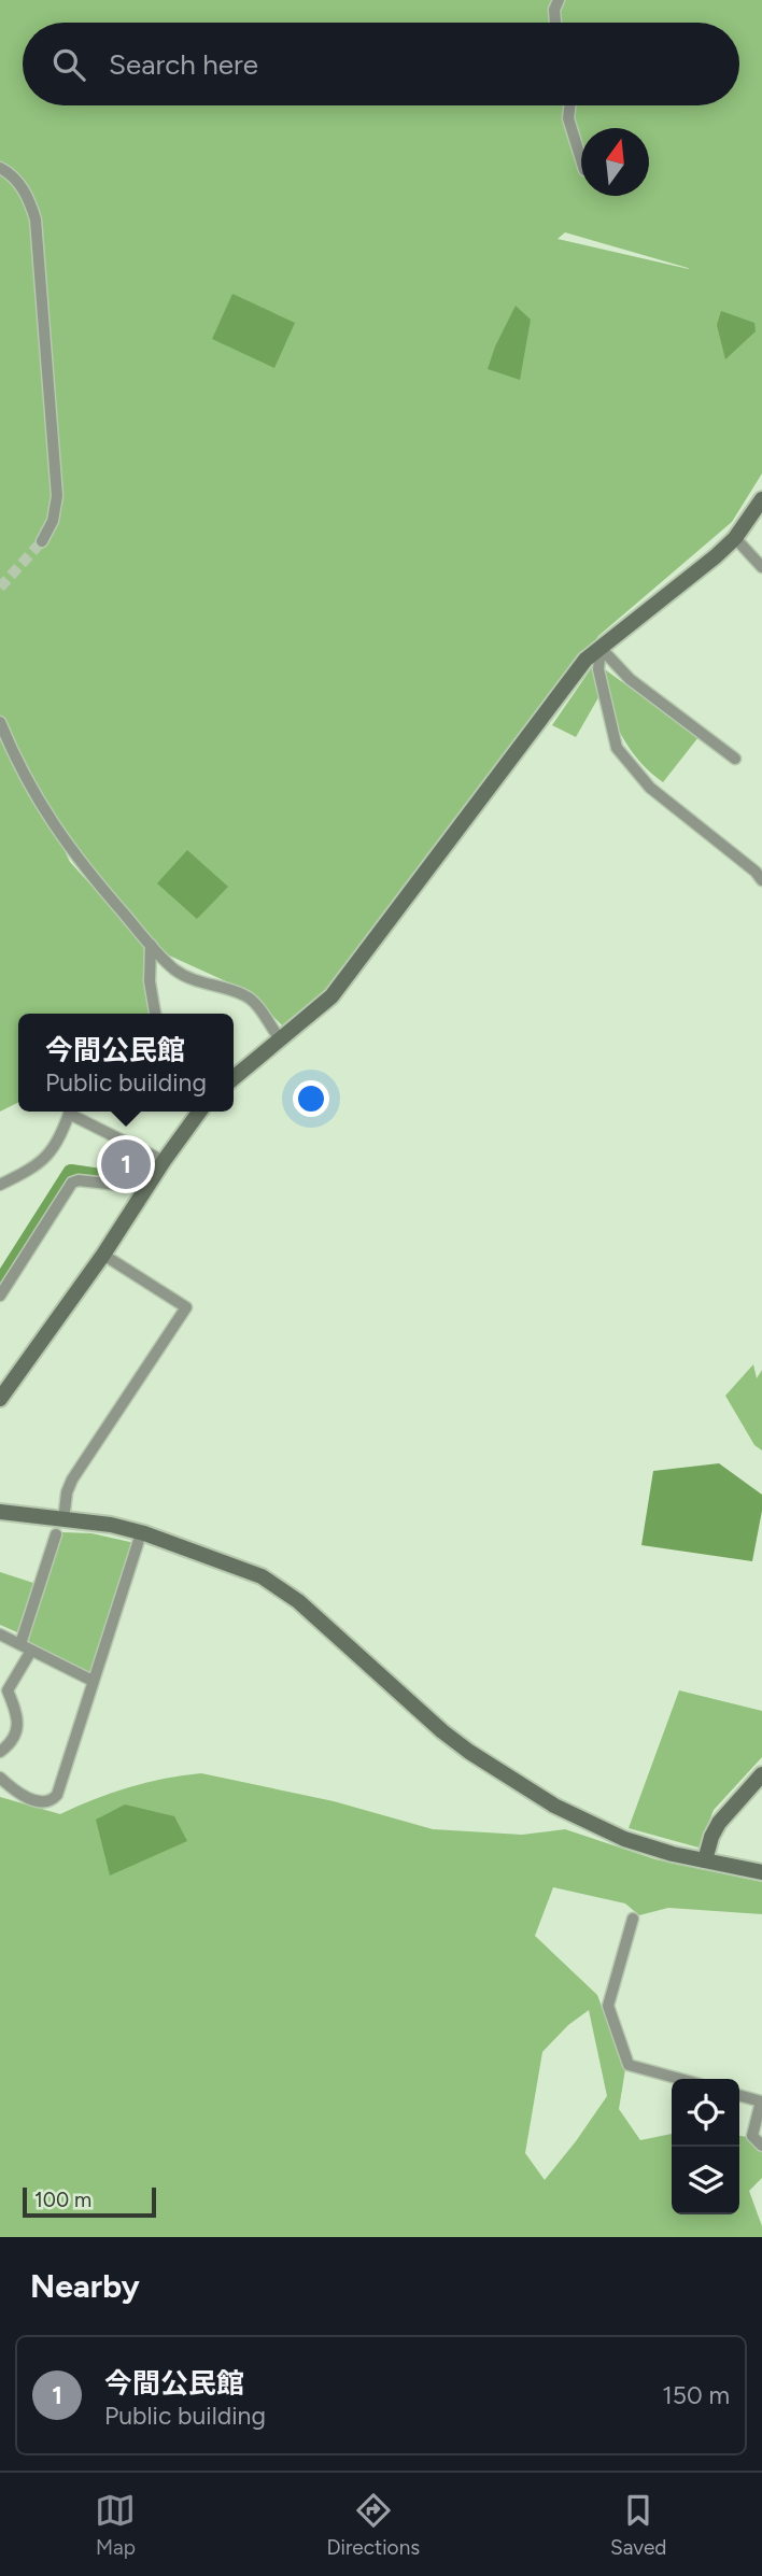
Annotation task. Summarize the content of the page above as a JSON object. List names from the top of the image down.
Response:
{
  "scale_bar": "100 m",
  "north": "top",
  "page": {
    "search": "Search here",
    "popup": ["今間公民館", "Public building"],
    "pins": "1",
    "scale": "100 m",
    "heading": "Nearby",
    "list": [
      {
        "mark": "1",
        "name": "今間公民館",
        "note": "Public building",
        "value": "150 m"
      }
    ],
    "nav": ["Map", "Directions", "Saved"]
  }
}
